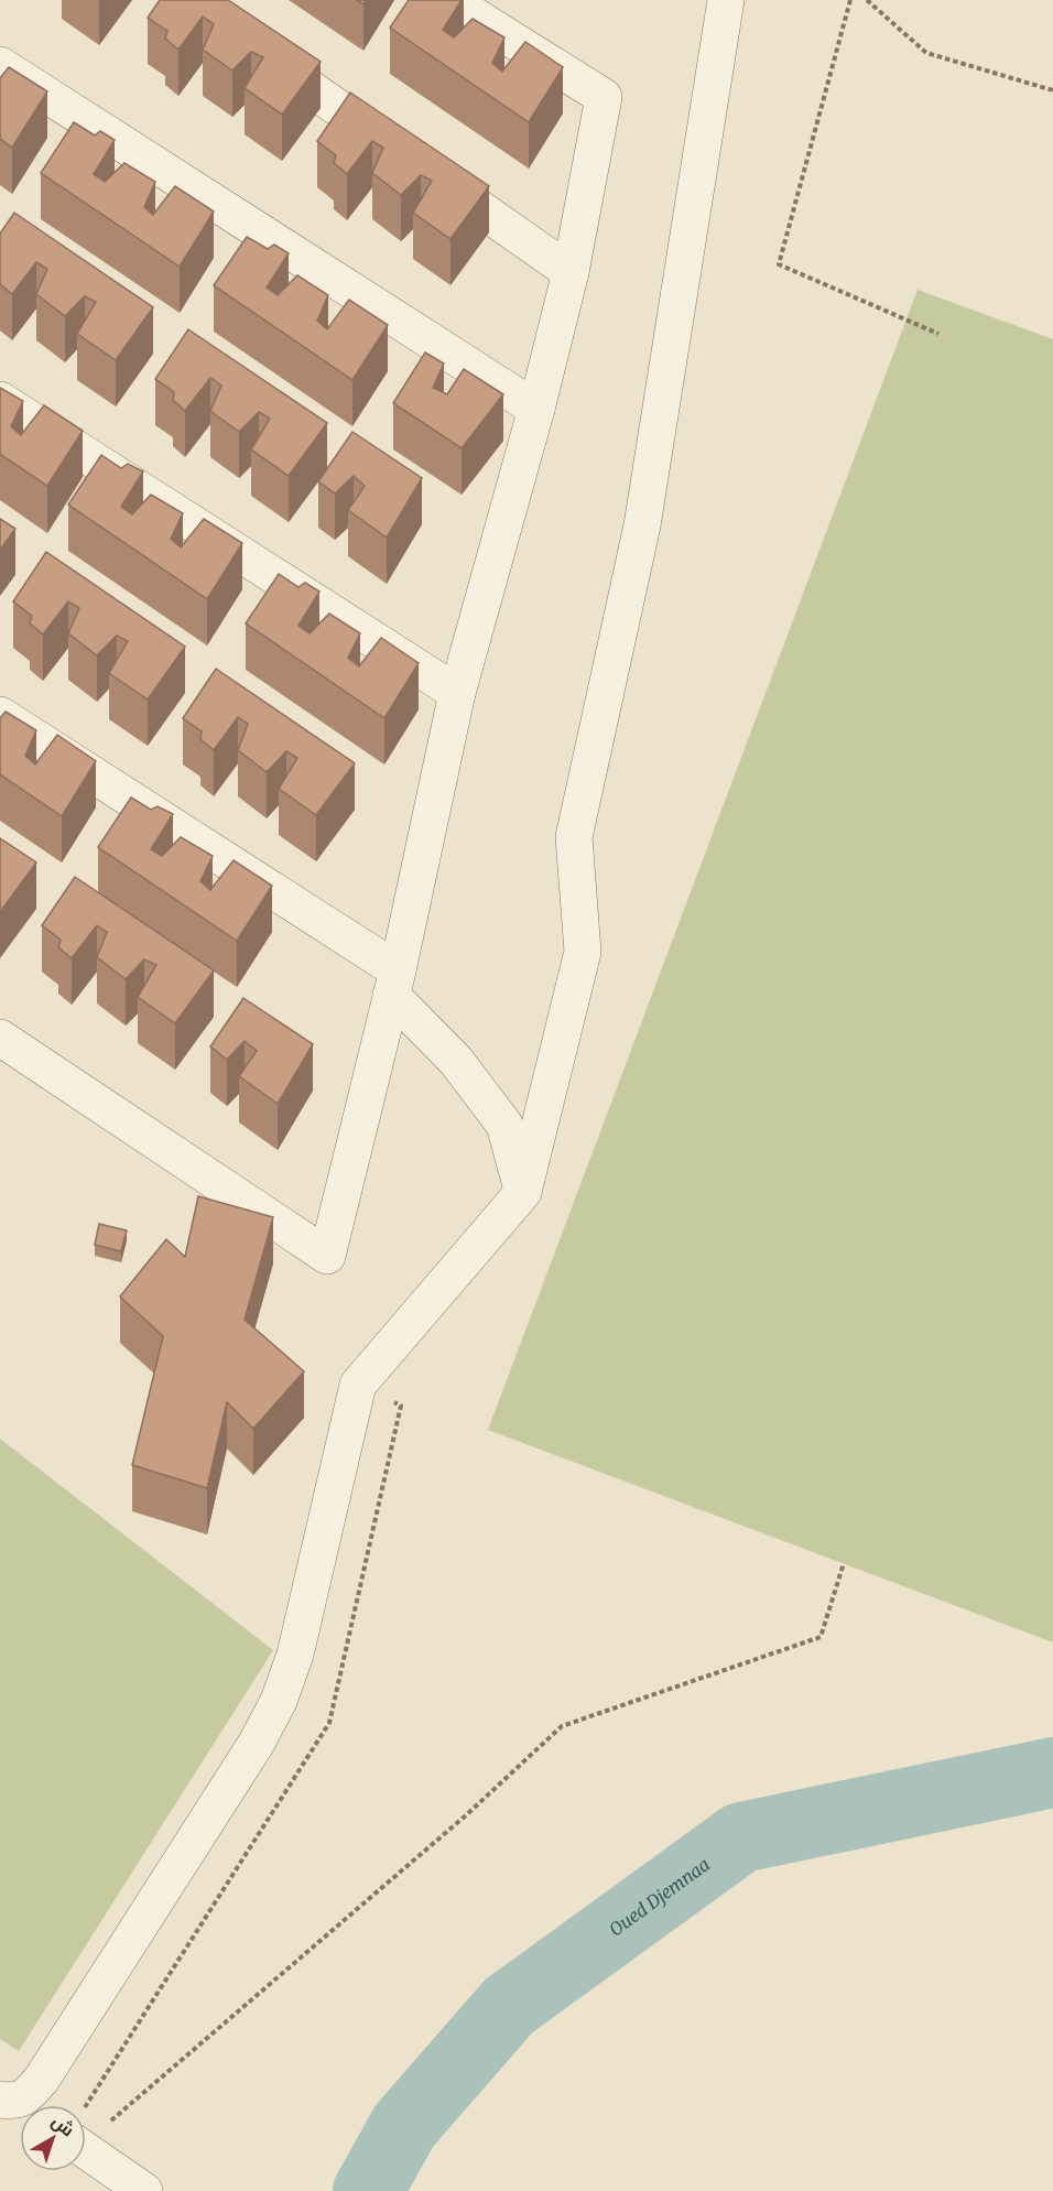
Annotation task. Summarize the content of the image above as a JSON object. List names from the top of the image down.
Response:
{
  "water": ["Oued Djemnaa"],
  "north": "top right"
}
